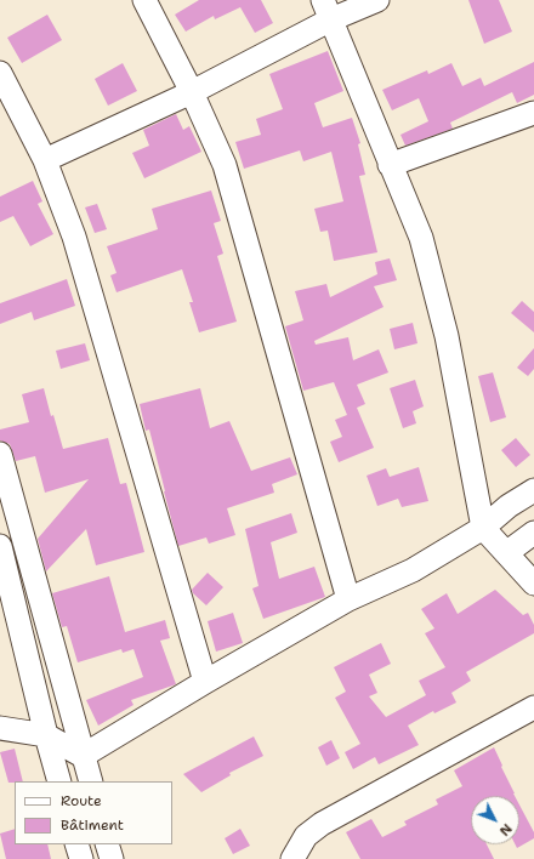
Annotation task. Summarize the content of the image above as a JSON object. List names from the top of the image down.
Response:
{
  "legend": ["Route", "Bâtiment"],
  "north": "bottom right"
}
